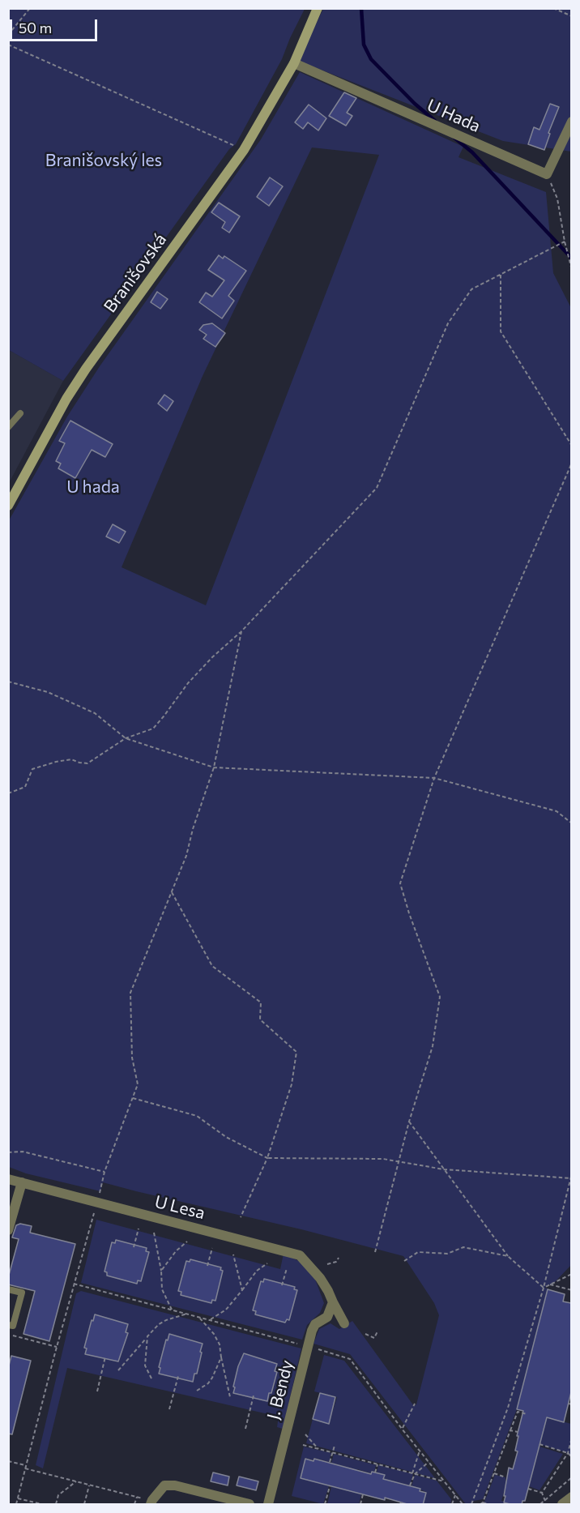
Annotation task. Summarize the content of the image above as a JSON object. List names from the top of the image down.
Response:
{
  "streets": {
    "street": [
      "U Hada",
      "Branišovská",
      "U Lesa",
      "J. Bendy"
    ]
  },
  "crossings": [
    ["U Hada", "Branišovská"],
    ["U Lesa", "J. Bendy"]
  ],
  "parks": ["Branišovský les", "U hada"],
  "scale_bar": "50 m"
}
